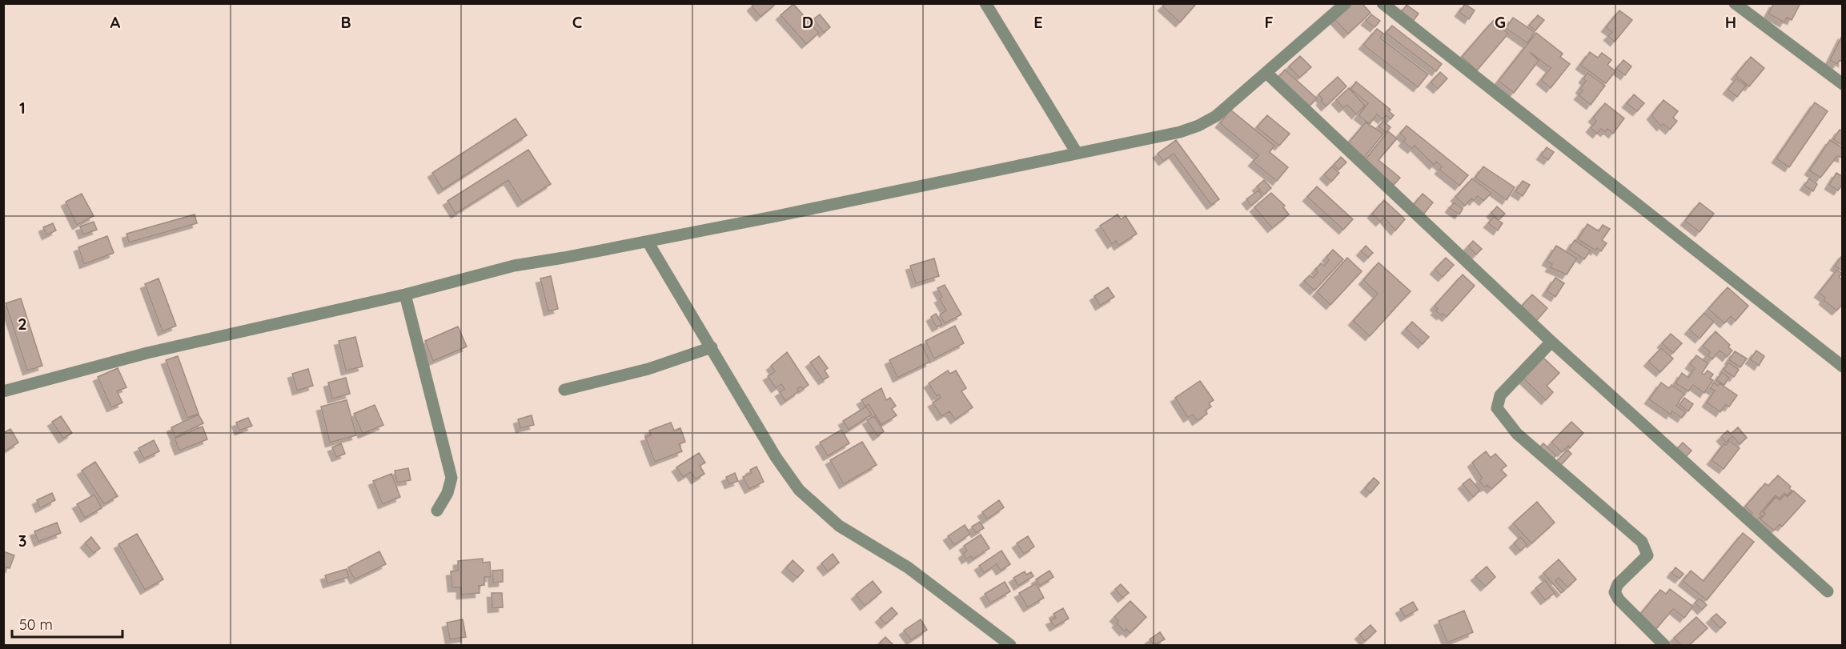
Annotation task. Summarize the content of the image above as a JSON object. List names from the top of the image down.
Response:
{
  "scale_bar": "50 m",
  "grid": {
    "columns": [
      "A",
      "B",
      "C",
      "D",
      "E",
      "F",
      "G",
      "H"
    ],
    "rows": ["1", "2", "3"]
  }
}
